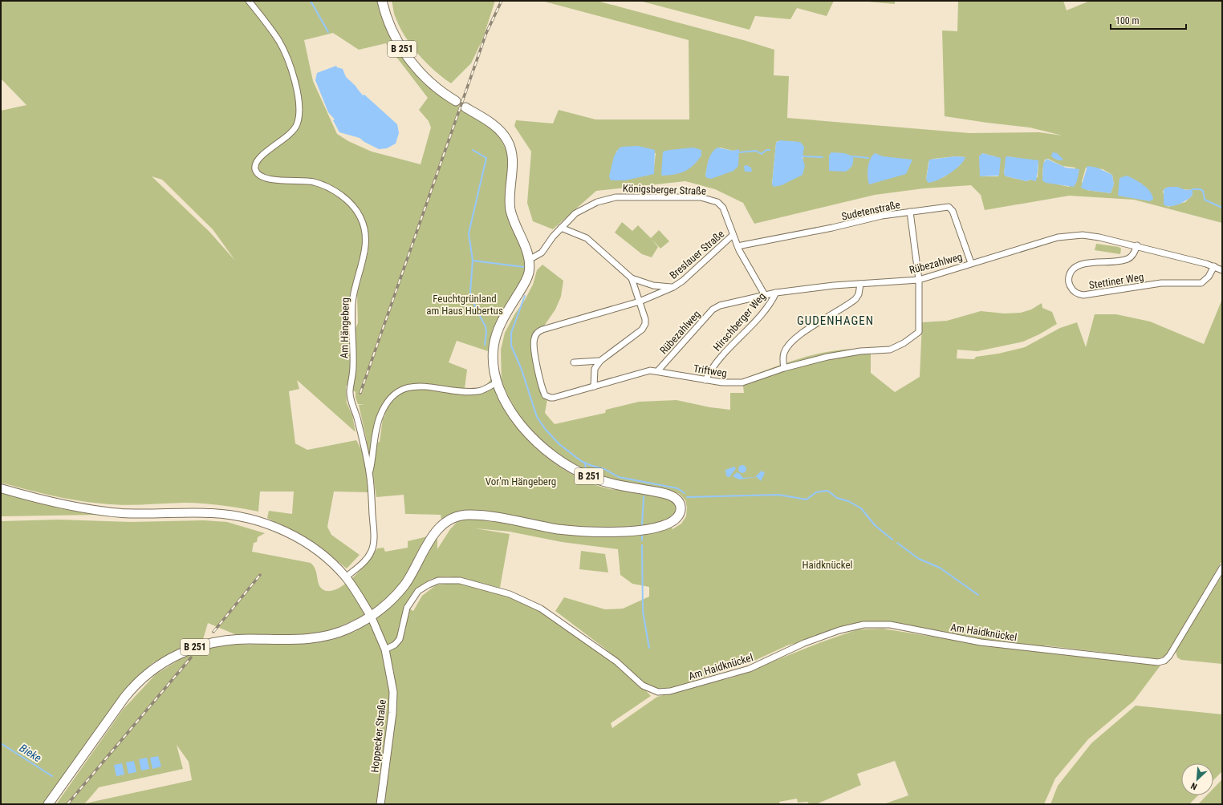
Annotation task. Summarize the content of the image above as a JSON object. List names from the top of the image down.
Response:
{
  "streets": {
    "main road": ["B 251"],
    "street": [
      "Königsberger Straße",
      "Sudetenstraße",
      "Breslauer Straße",
      "Rübezahlweg",
      "Stettiner Weg",
      "Hirschberger Weg",
      "Am Hängeberg",
      "Triftweg",
      "Am Haidknückel",
      "Hoppecker Straße"
    ]
  },
  "crossings": [
    ["B 251", "Königsberger Straße"],
    ["B 251", "Hoppecker Straße"],
    ["Königsberger Straße", "Sudetenstraße"],
    ["Königsberger Straße", "Breslauer Straße"],
    ["Königsberger Straße", "Rübezahlweg"],
    ["Sudetenstraße", "Rübezahlweg"],
    ["Sudetenstraße", "Triftweg"],
    ["Breslauer Straße", "Triftweg"],
    ["Rübezahlweg", "Stettiner Weg"],
    ["Rübezahlweg", "Hirschberger Weg"],
    ["Rübezahlweg", "Triftweg"],
    ["Hirschberger Weg", "Triftweg"],
    ["Am Haidknückel", "Hoppecker Straße"]
  ],
  "districts": ["GUDENHAGEN"],
  "water": ["Bieke"],
  "parks": ["Feuchtgrünland am Haus Hubertus", "Vor'm Hängeberg", "Haidknückel"],
  "scale_bar": "100 m",
  "north": "bottom left"
}
